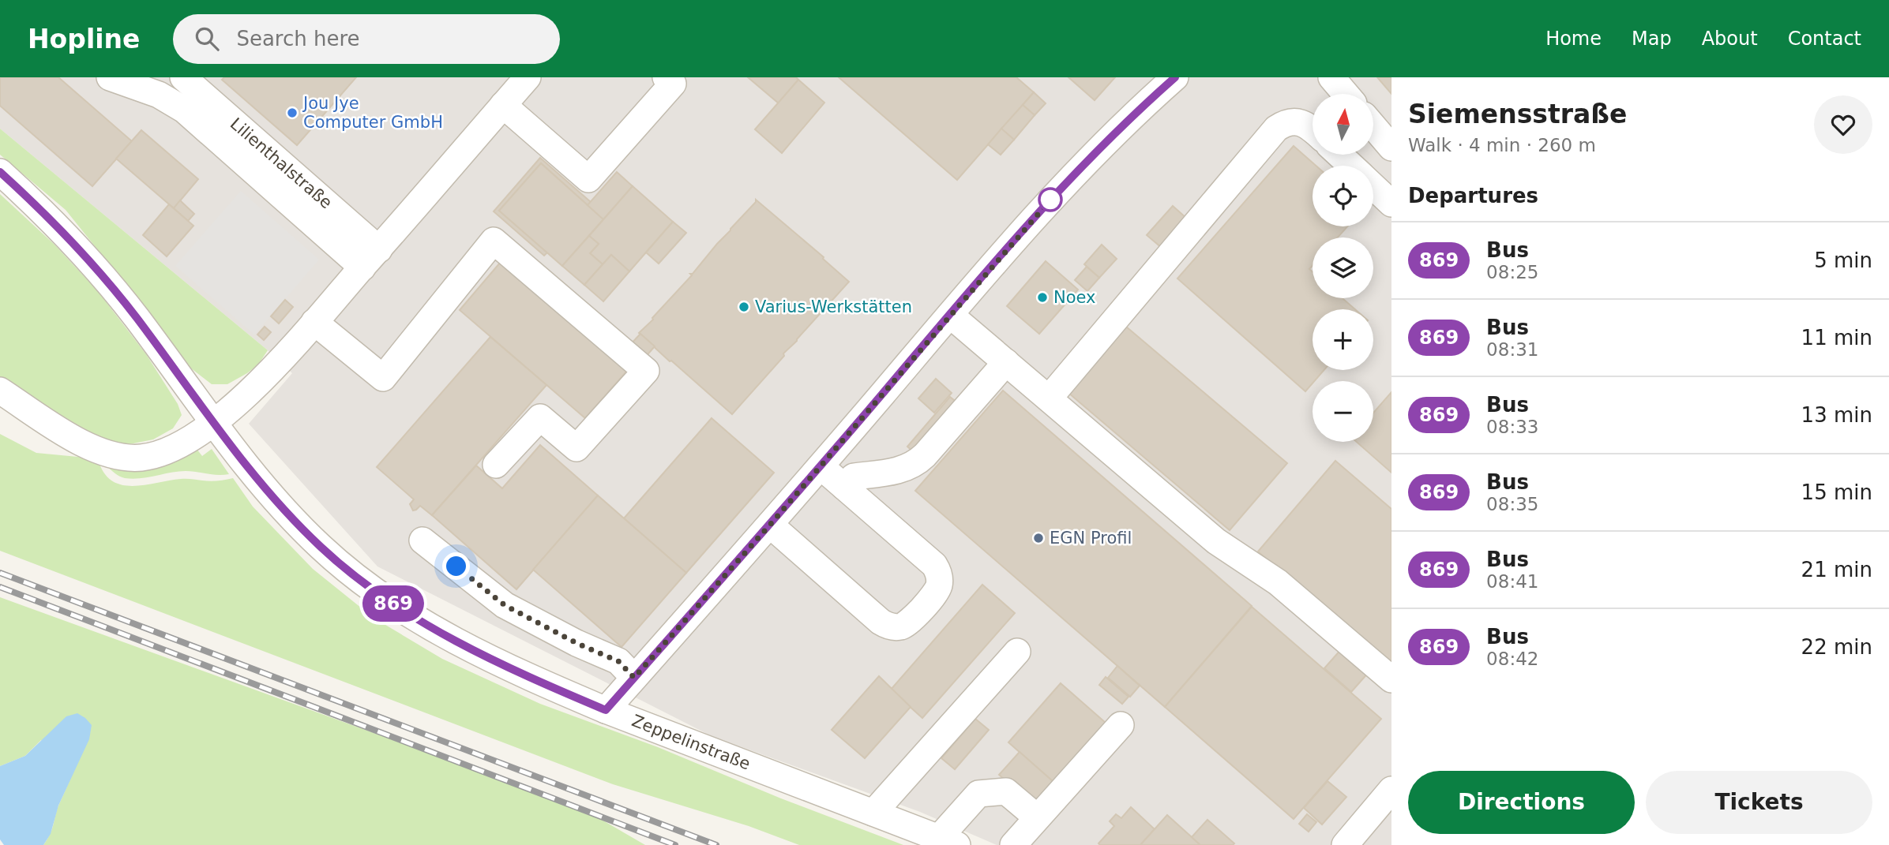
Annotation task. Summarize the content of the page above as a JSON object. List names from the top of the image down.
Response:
{
  "streets": {
    "street": ["Lilienthalstraße", "Zeppelinstraße"]
  },
  "places": [
    "Jou Jye Computer GmbH",
    "Noex",
    "Varius-Werkstätten",
    "EGN Profil"
  ],
  "lines": ["bus line 869"],
  "north": "top",
  "page": {
    "header": "Hopline",
    "search": "Search here",
    "nav": [
      "Home",
      "Map",
      "About",
      "Contact"
    ],
    "on_map": "869",
    "heading": [
      ["Siemensstraße", "Walk · 4 min · 260 m"],
      "Departures"
    ],
    "map_buttons": ["+", "−"],
    "list": [
      {
        "mark": "869",
        "name": "Bus",
        "note": "08:25",
        "value": "5 min"
      },
      {
        "mark": "869",
        "name": "Bus",
        "note": "08:31",
        "value": "11 min"
      },
      {
        "mark": "869",
        "name": "Bus",
        "note": "08:33",
        "value": "13 min"
      },
      {
        "mark": "869",
        "name": "Bus",
        "note": "08:35",
        "value": "15 min"
      },
      {
        "mark": "869",
        "name": "Bus",
        "note": "08:41",
        "value": "21 min"
      },
      {
        "mark": "869",
        "name": "Bus",
        "note": "08:42",
        "value": "22 min"
      }
    ],
    "buttons": ["Directions", "Tickets"]
  }
}
